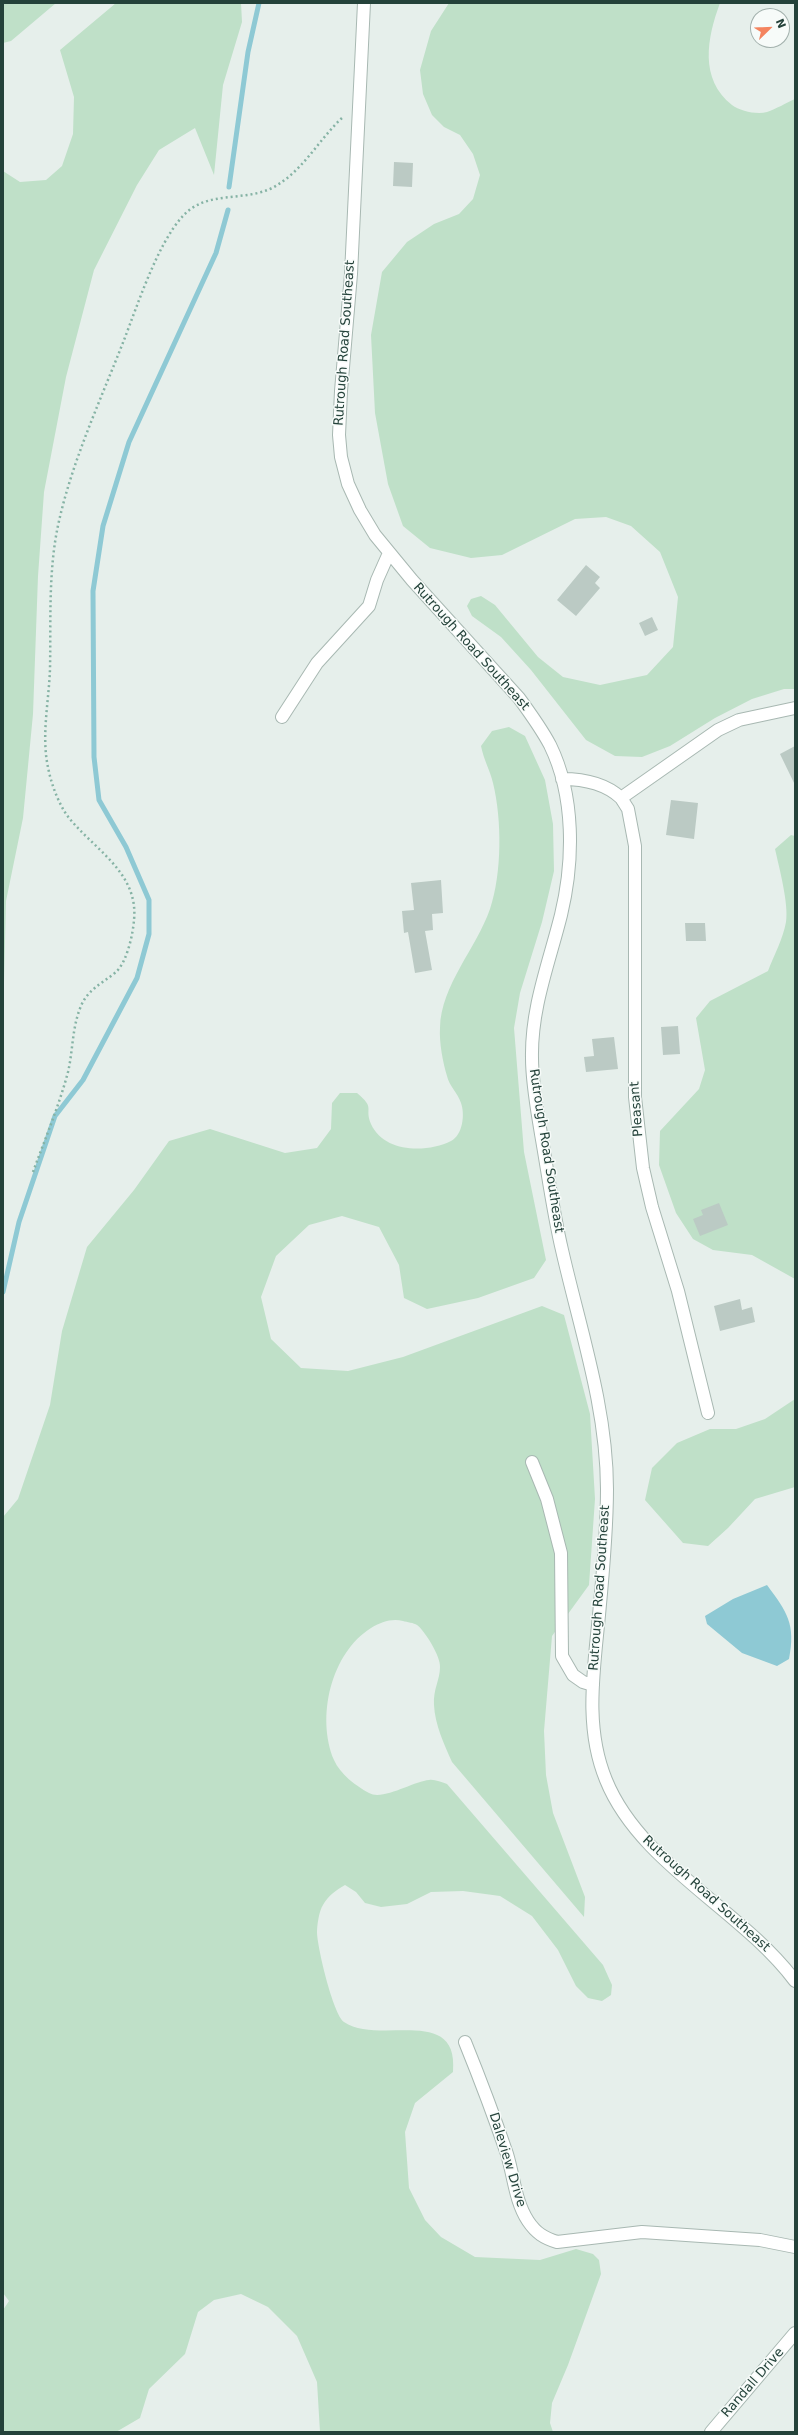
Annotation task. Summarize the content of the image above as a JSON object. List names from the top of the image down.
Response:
{
  "streets": {
    "street": [
      "Rutrough Road Southeast",
      "Pleasant",
      "Daleview Drive",
      "Randall Drive"
    ]
  },
  "north": "top right"
}
